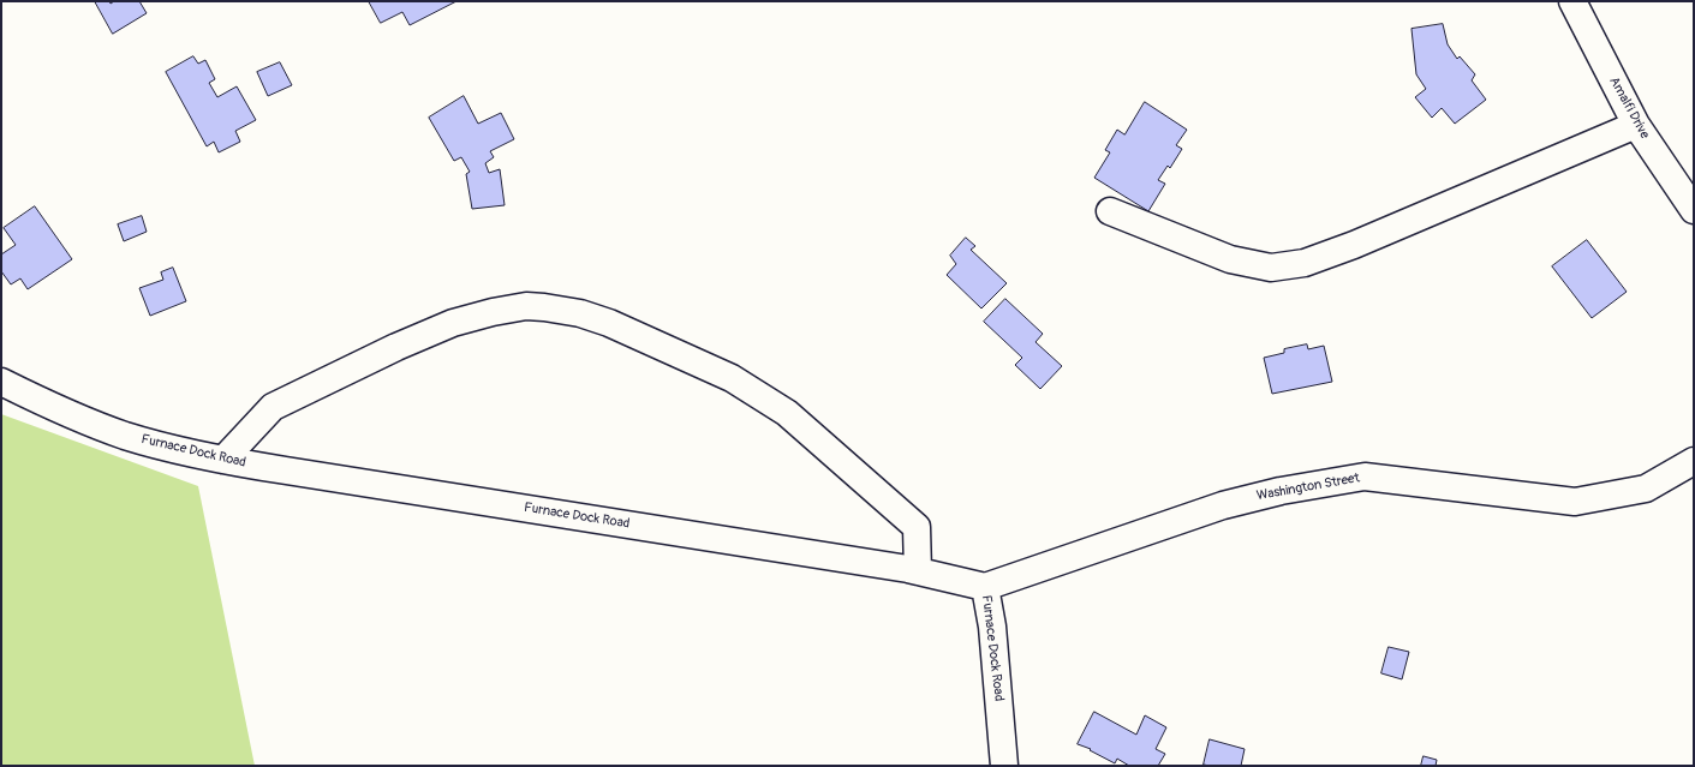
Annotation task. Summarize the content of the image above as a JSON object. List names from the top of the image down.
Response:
{
  "streets": {
    "street": ["Amalfi Drive", "Furnace Dock Road", "Washington Street"]
  },
  "crossings": [
    ["Furnace Dock Road", "Washington Street"]
  ]
}
